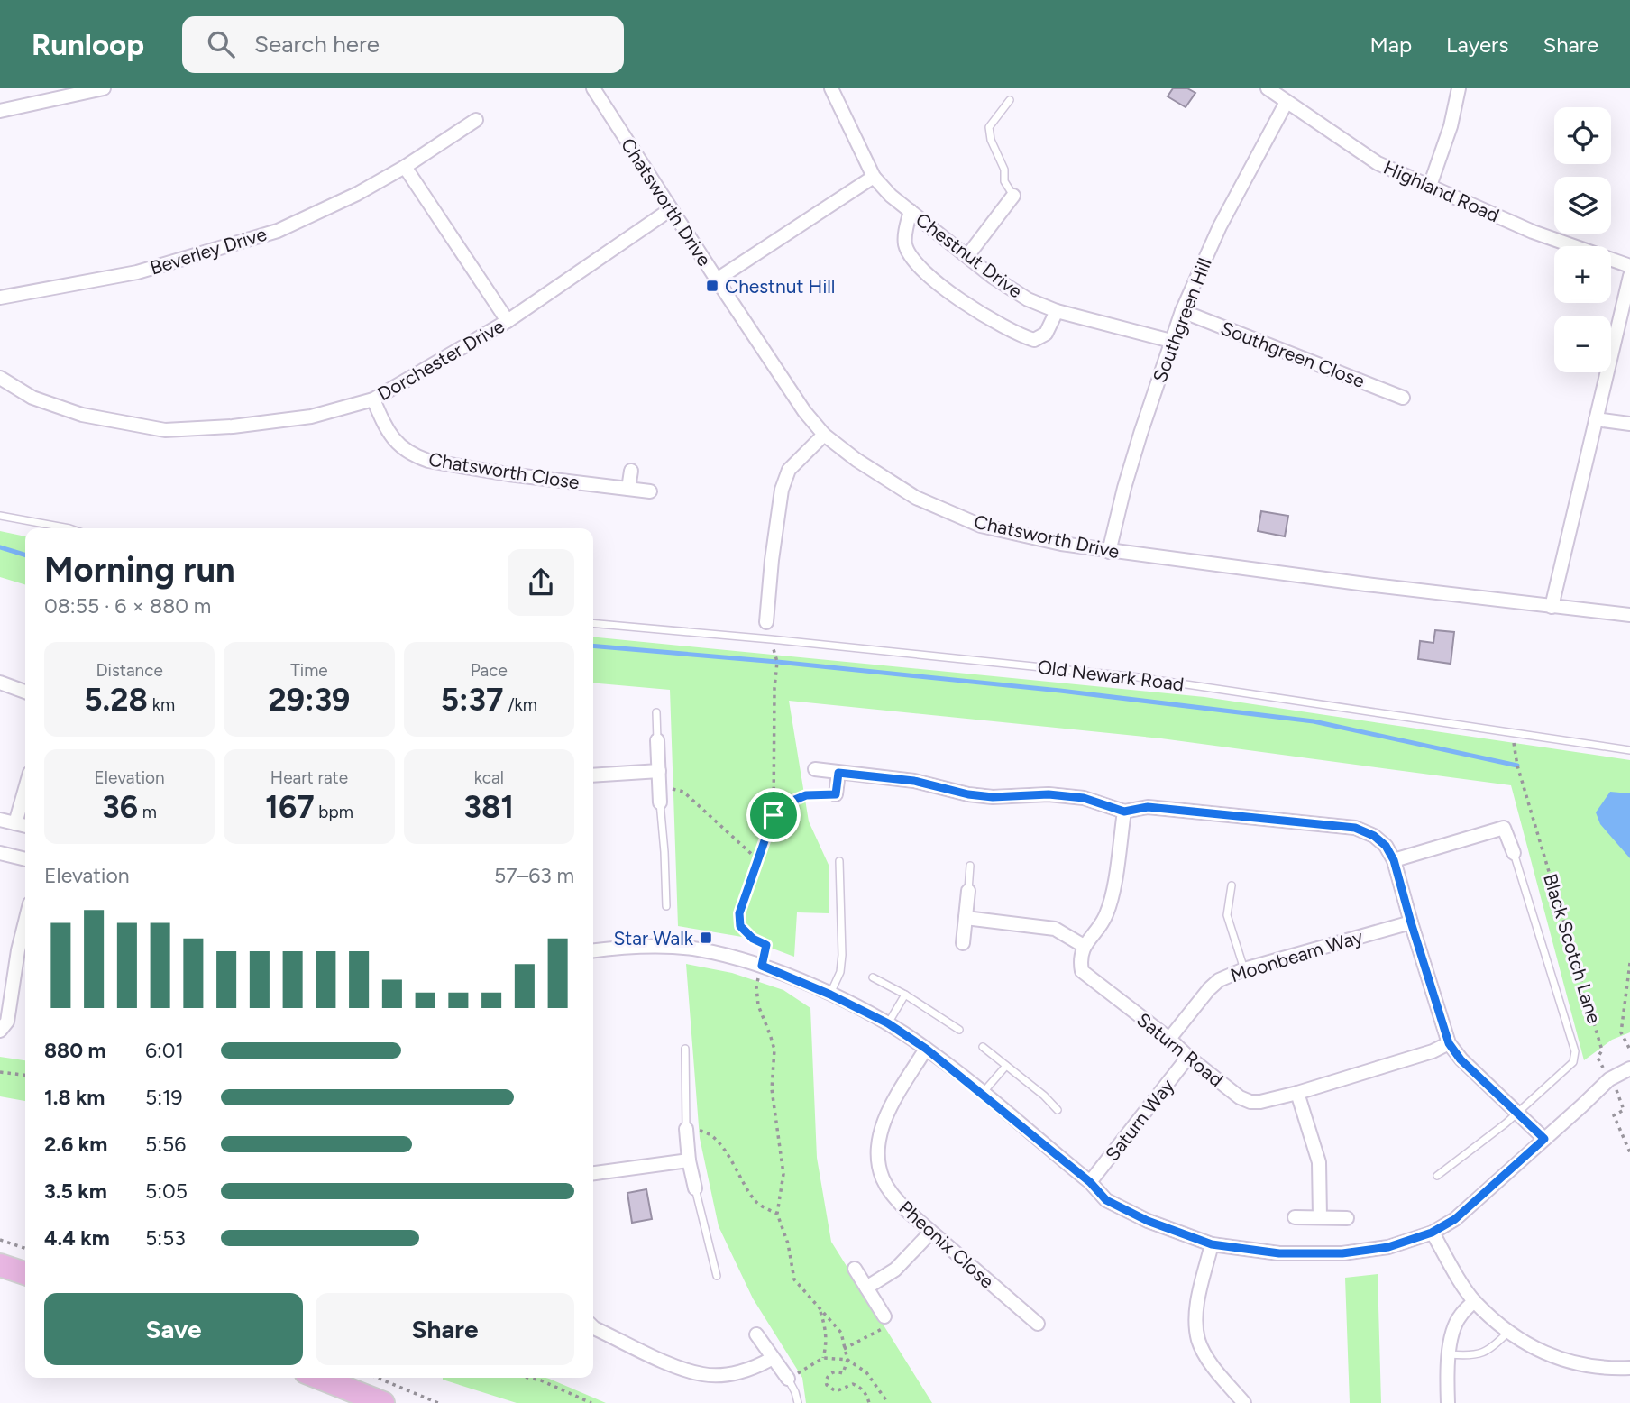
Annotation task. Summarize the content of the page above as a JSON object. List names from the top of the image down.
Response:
{
  "streets": {
    "street": [
      "Highland Road",
      "Chatsworth Drive",
      "Beverley Drive",
      "Chestnut Drive",
      "Southgreen Hill",
      "Southgreen Close",
      "Dorchester Drive",
      "Chatsworth Close",
      "Moonbeam Way",
      "Saturn Road",
      "Saturn Way",
      "Pheonix Close"
    ],
    "lane": ["Old Newark Road"],
    "path": ["Black Scotch Lane"]
  },
  "crossings": [
    ["Highland Road", "Southgreen Hill"],
    ["Chatsworth Drive", "Southgreen Hill"],
    ["Chatsworth Drive", "Dorchester Drive"],
    ["Chestnut Drive", "Southgreen Hill"],
    ["Southgreen Hill", "Southgreen Close"],
    ["Dorchester Drive", "Chatsworth Close"],
    ["Old Newark Road", "Black Scotch Lane"],
    ["Moonbeam Way", "Saturn Road"],
    ["Saturn Road", "Saturn Way"]
  ],
  "places": {
    "transit": ["Chestnut Hill", "Star Walk"]
  },
  "page": {
    "header": "Runloop",
    "search": "Search here",
    "nav": ["Map", "Layers", "Share"],
    "map_buttons": ["+", "−"],
    "heading": ["Morning run", "08:55 · 6 × 880 m"],
    "stats": [
      ["Distance", "5.28 km"],
      ["Time", "29:39"],
      ["Pace", "5:37 /km"],
      ["Elevation", "36 m"],
      ["Heart rate", "167 bpm"],
      ["kcal", "381"]
    ],
    "chart": ["Elevation", "57–63 m"],
    "list": [
      {
        "name": "880 m",
        "note": "6:01"
      },
      {
        "name": "1.8 km",
        "note": "5:19"
      },
      {
        "name": "2.6 km",
        "note": "5:56"
      },
      {
        "name": "3.5 km",
        "note": "5:05"
      },
      {
        "name": "4.4 km",
        "note": "5:53"
      }
    ],
    "buttons": ["Save", "Share"]
  }
}
